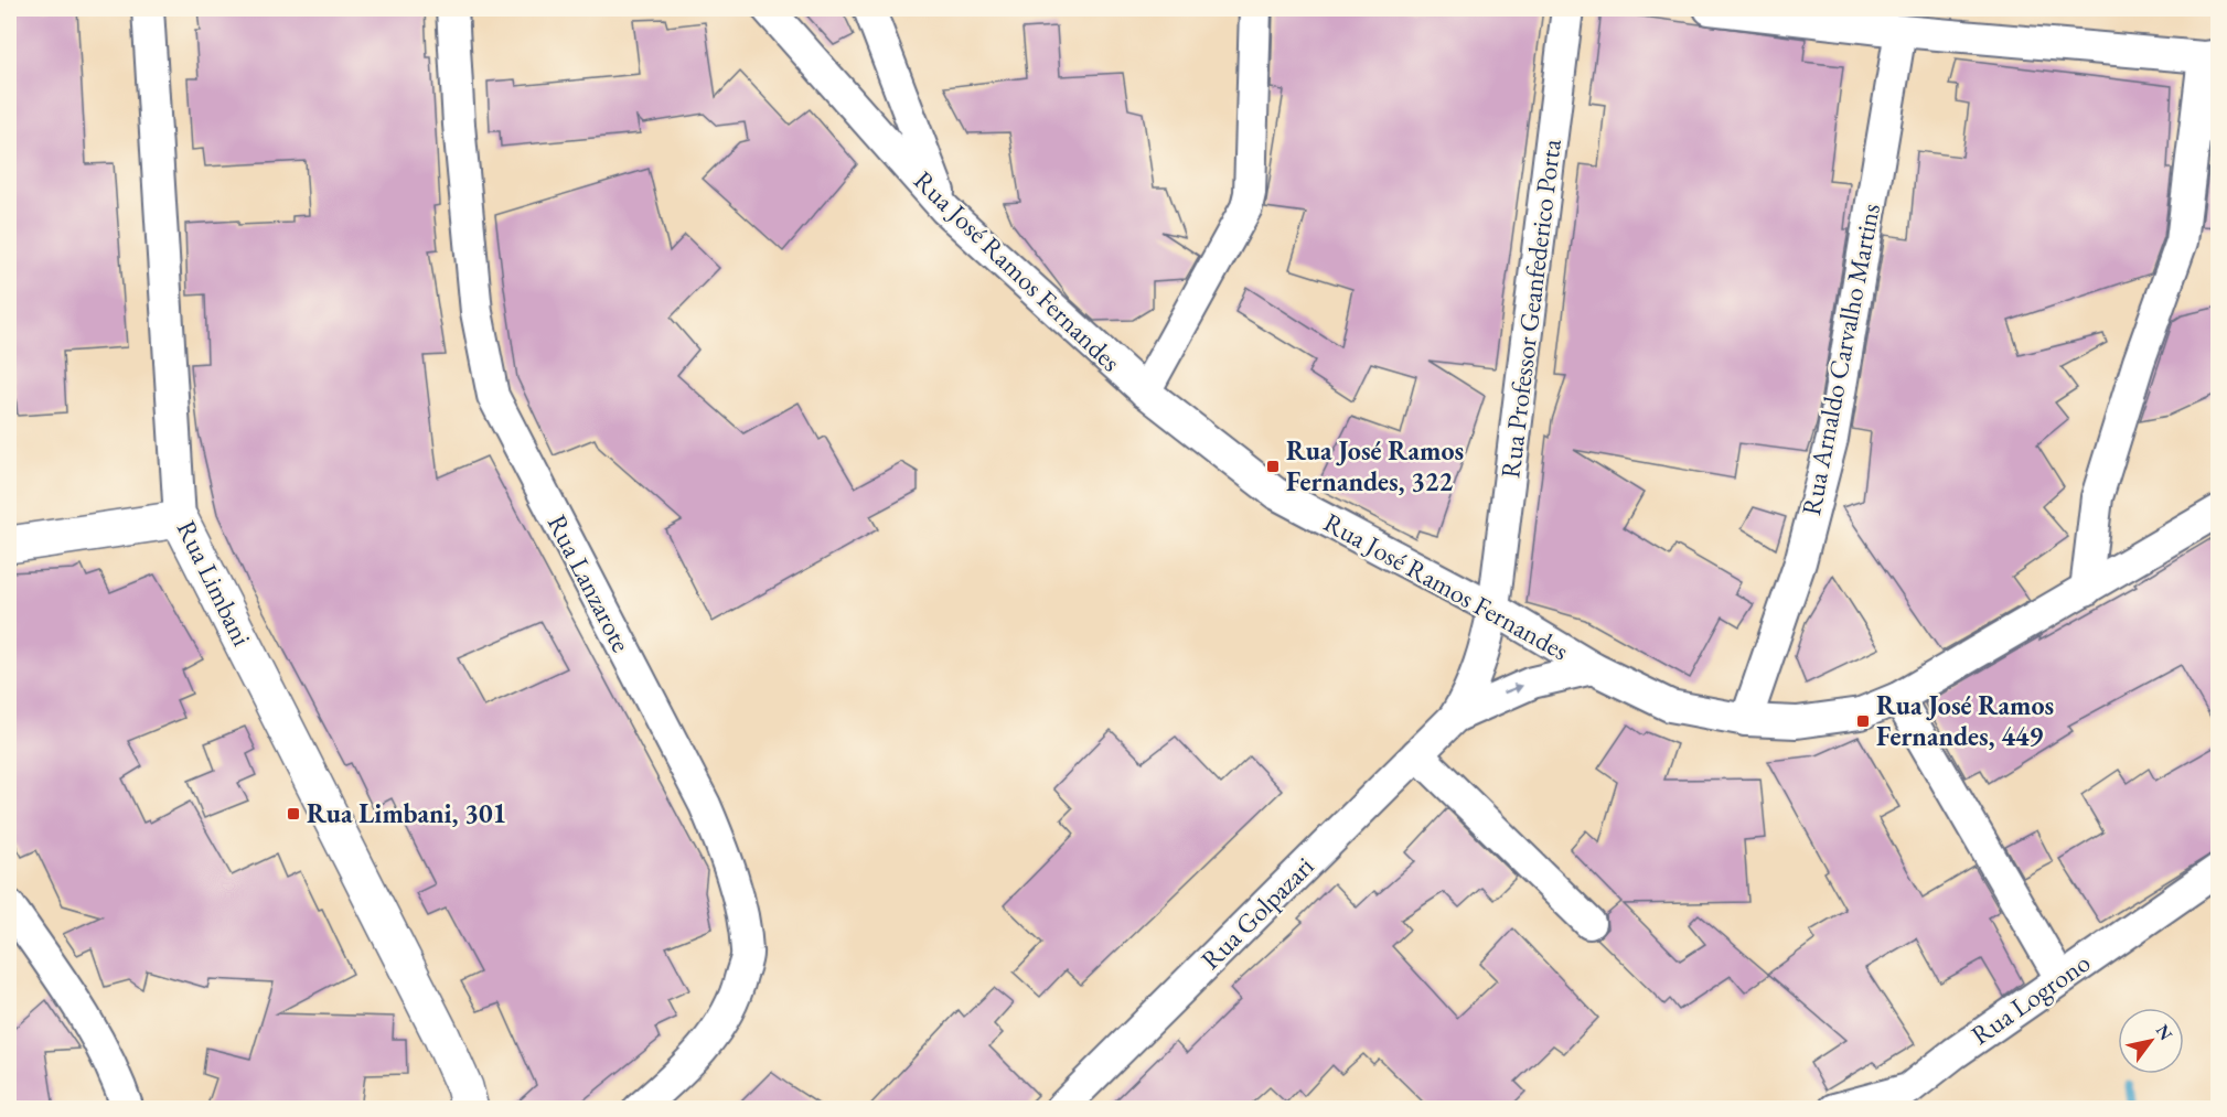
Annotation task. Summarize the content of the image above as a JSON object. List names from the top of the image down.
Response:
{
  "streets": {
    "main road": ["Rua Limbani"],
    "street": [
      "Rua José Ramos Fernandes",
      "Rua Professor Geanfederico Porta",
      "Rua Arnaldo Carvalho Martins",
      "Rua Lanzarote",
      "Rua Golpazari",
      "Rua Logrono"
    ]
  },
  "crossings": [
    ["Rua José Ramos Fernandes", "Rua Professor Geanfederico Porta"],
    ["Rua José Ramos Fernandes", "Rua Arnaldo Carvalho Martins"],
    ["Rua José Ramos Fernandes", "Rua Golpazari"],
    ["Rua Professor Geanfederico Porta", "Rua Golpazari"]
  ],
  "places": {
    "transit": ["Rua José Ramos Fernandes, 322", "Rua José Ramos Fernandes, 449", "Rua Limbani, 301"]
  },
  "north": "top right"
}
